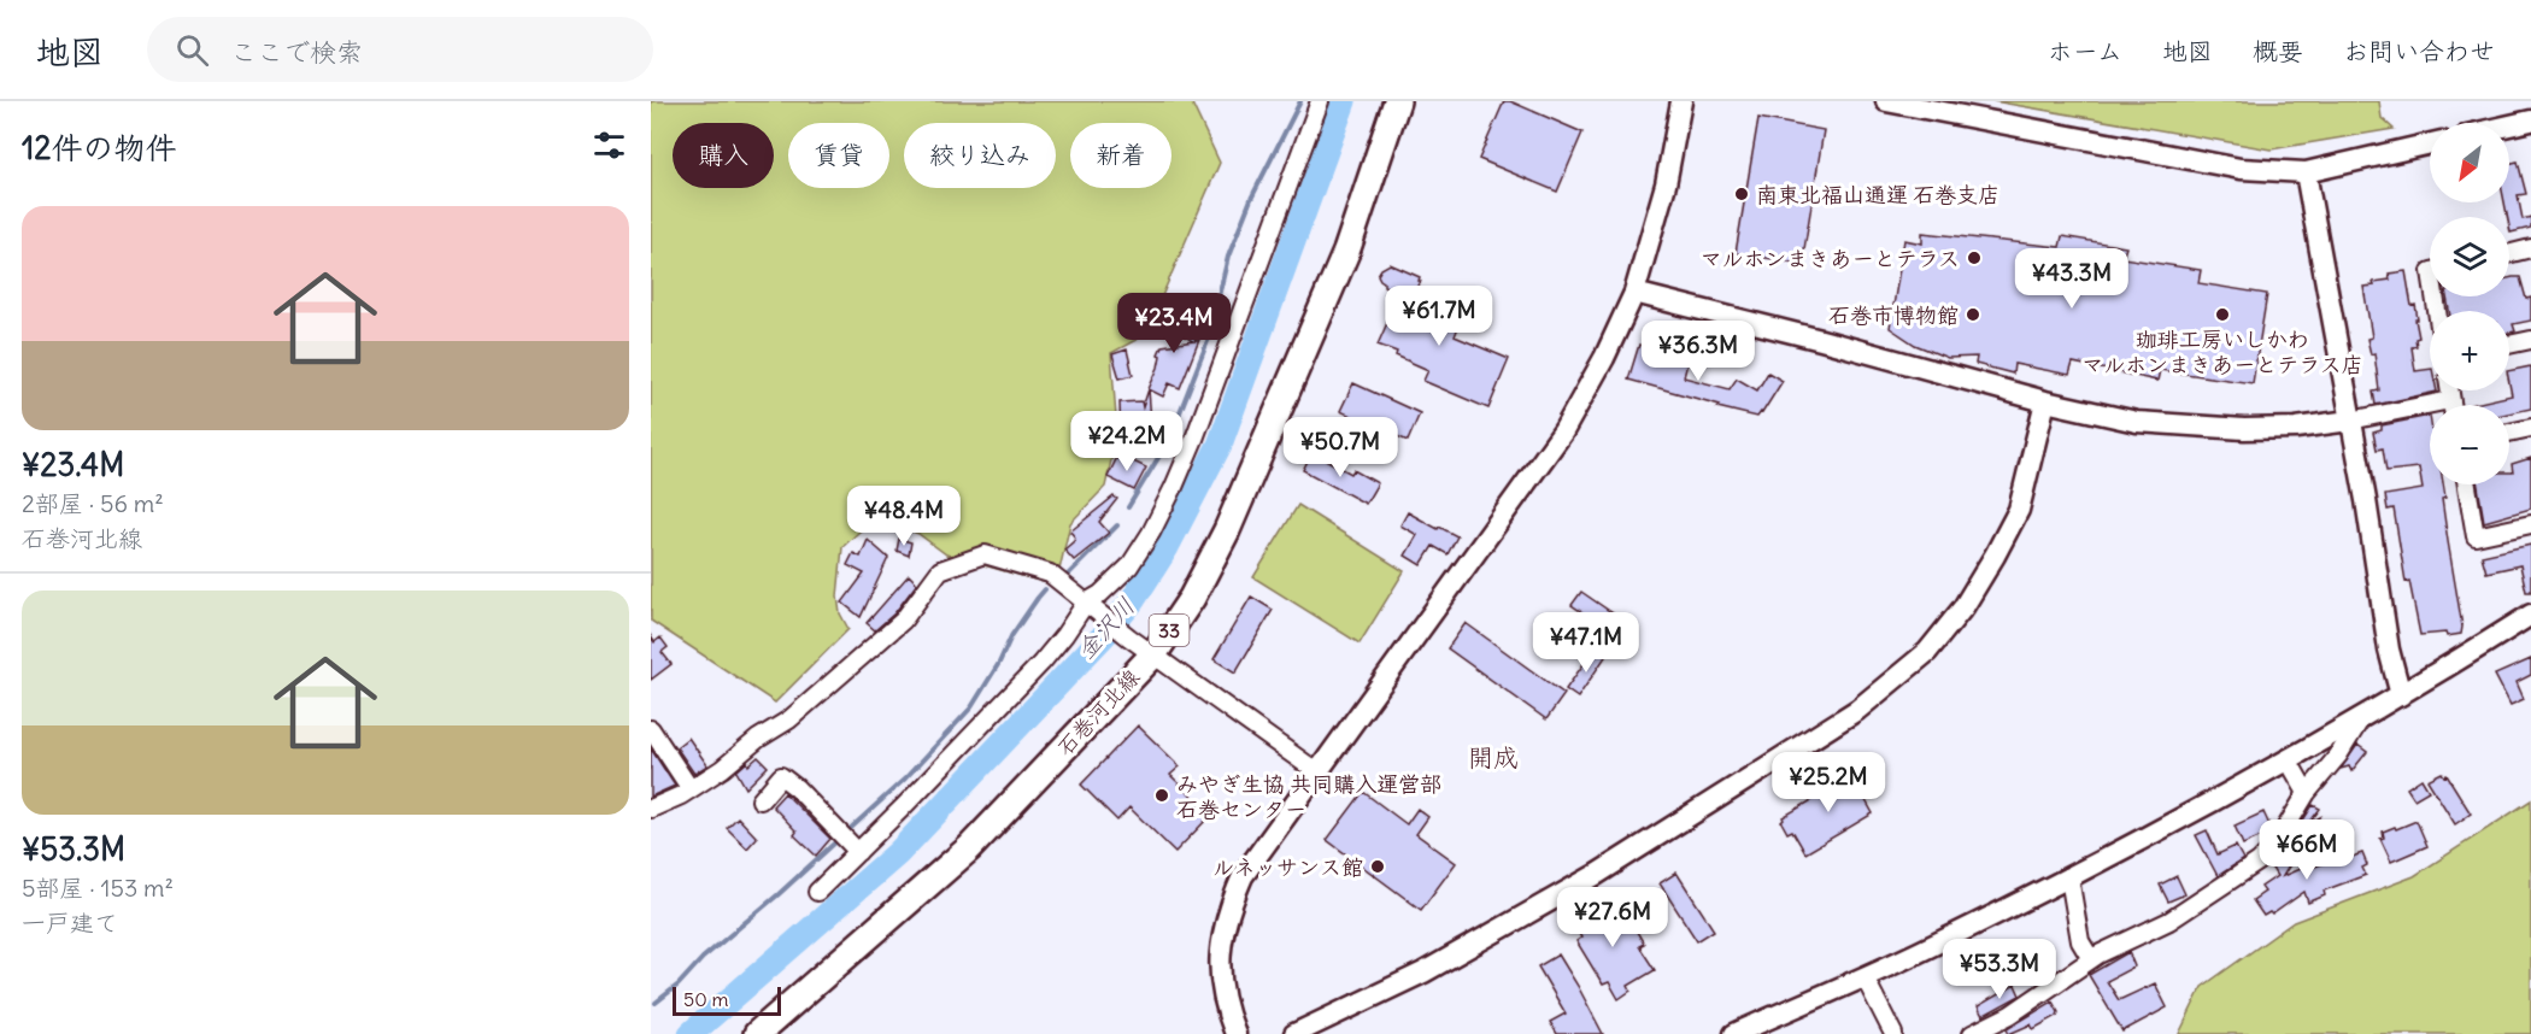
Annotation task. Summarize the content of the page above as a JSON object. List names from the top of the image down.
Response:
{
  "streets": {
    "main road": ["33", "石巻河北線"]
  },
  "districts": ["開成"],
  "water": ["金沢川"],
  "places": [
    "南東北福山通運 石巻支店",
    "マルホンまきあーとテラス",
    "石巻市博物館",
    "珈琲工房いしかわ マルホンまきあーとテラス店",
    "みやぎ生協 共同購入運営部 石巻センター",
    "ルネッサンス館"
  ],
  "scale_bar": "50 m",
  "north": "bottom left",
  "page": {
    "header": "地図",
    "search": "ここで検索",
    "nav": [
      "ホーム",
      "地図",
      "概要",
      "お問い合わせ"
    ],
    "heading": "12件の物件",
    "map_buttons": ["+", "−"],
    "chip": [
      "購入",
      "賃貸",
      "絞り込み",
      "新着"
    ],
    "list": [
      {
        "name": "¥23.4M",
        "note": "2部屋 · 56 m² · 石巻河北線"
      },
      {
        "name": "¥53.3M",
        "note": "5部屋 · 153 m² · 一戸建て"
      }
    ],
    "price": [
      "¥43.3M",
      "¥61.7M",
      "¥23.4M",
      "¥36.3M",
      "¥24.2M",
      "¥50.7M",
      "¥48.4M",
      "¥47.1M",
      "¥25.2M",
      "¥66M",
      "¥27.6M",
      "¥53.3M"
    ],
    "scale": "50 m"
  }
}
